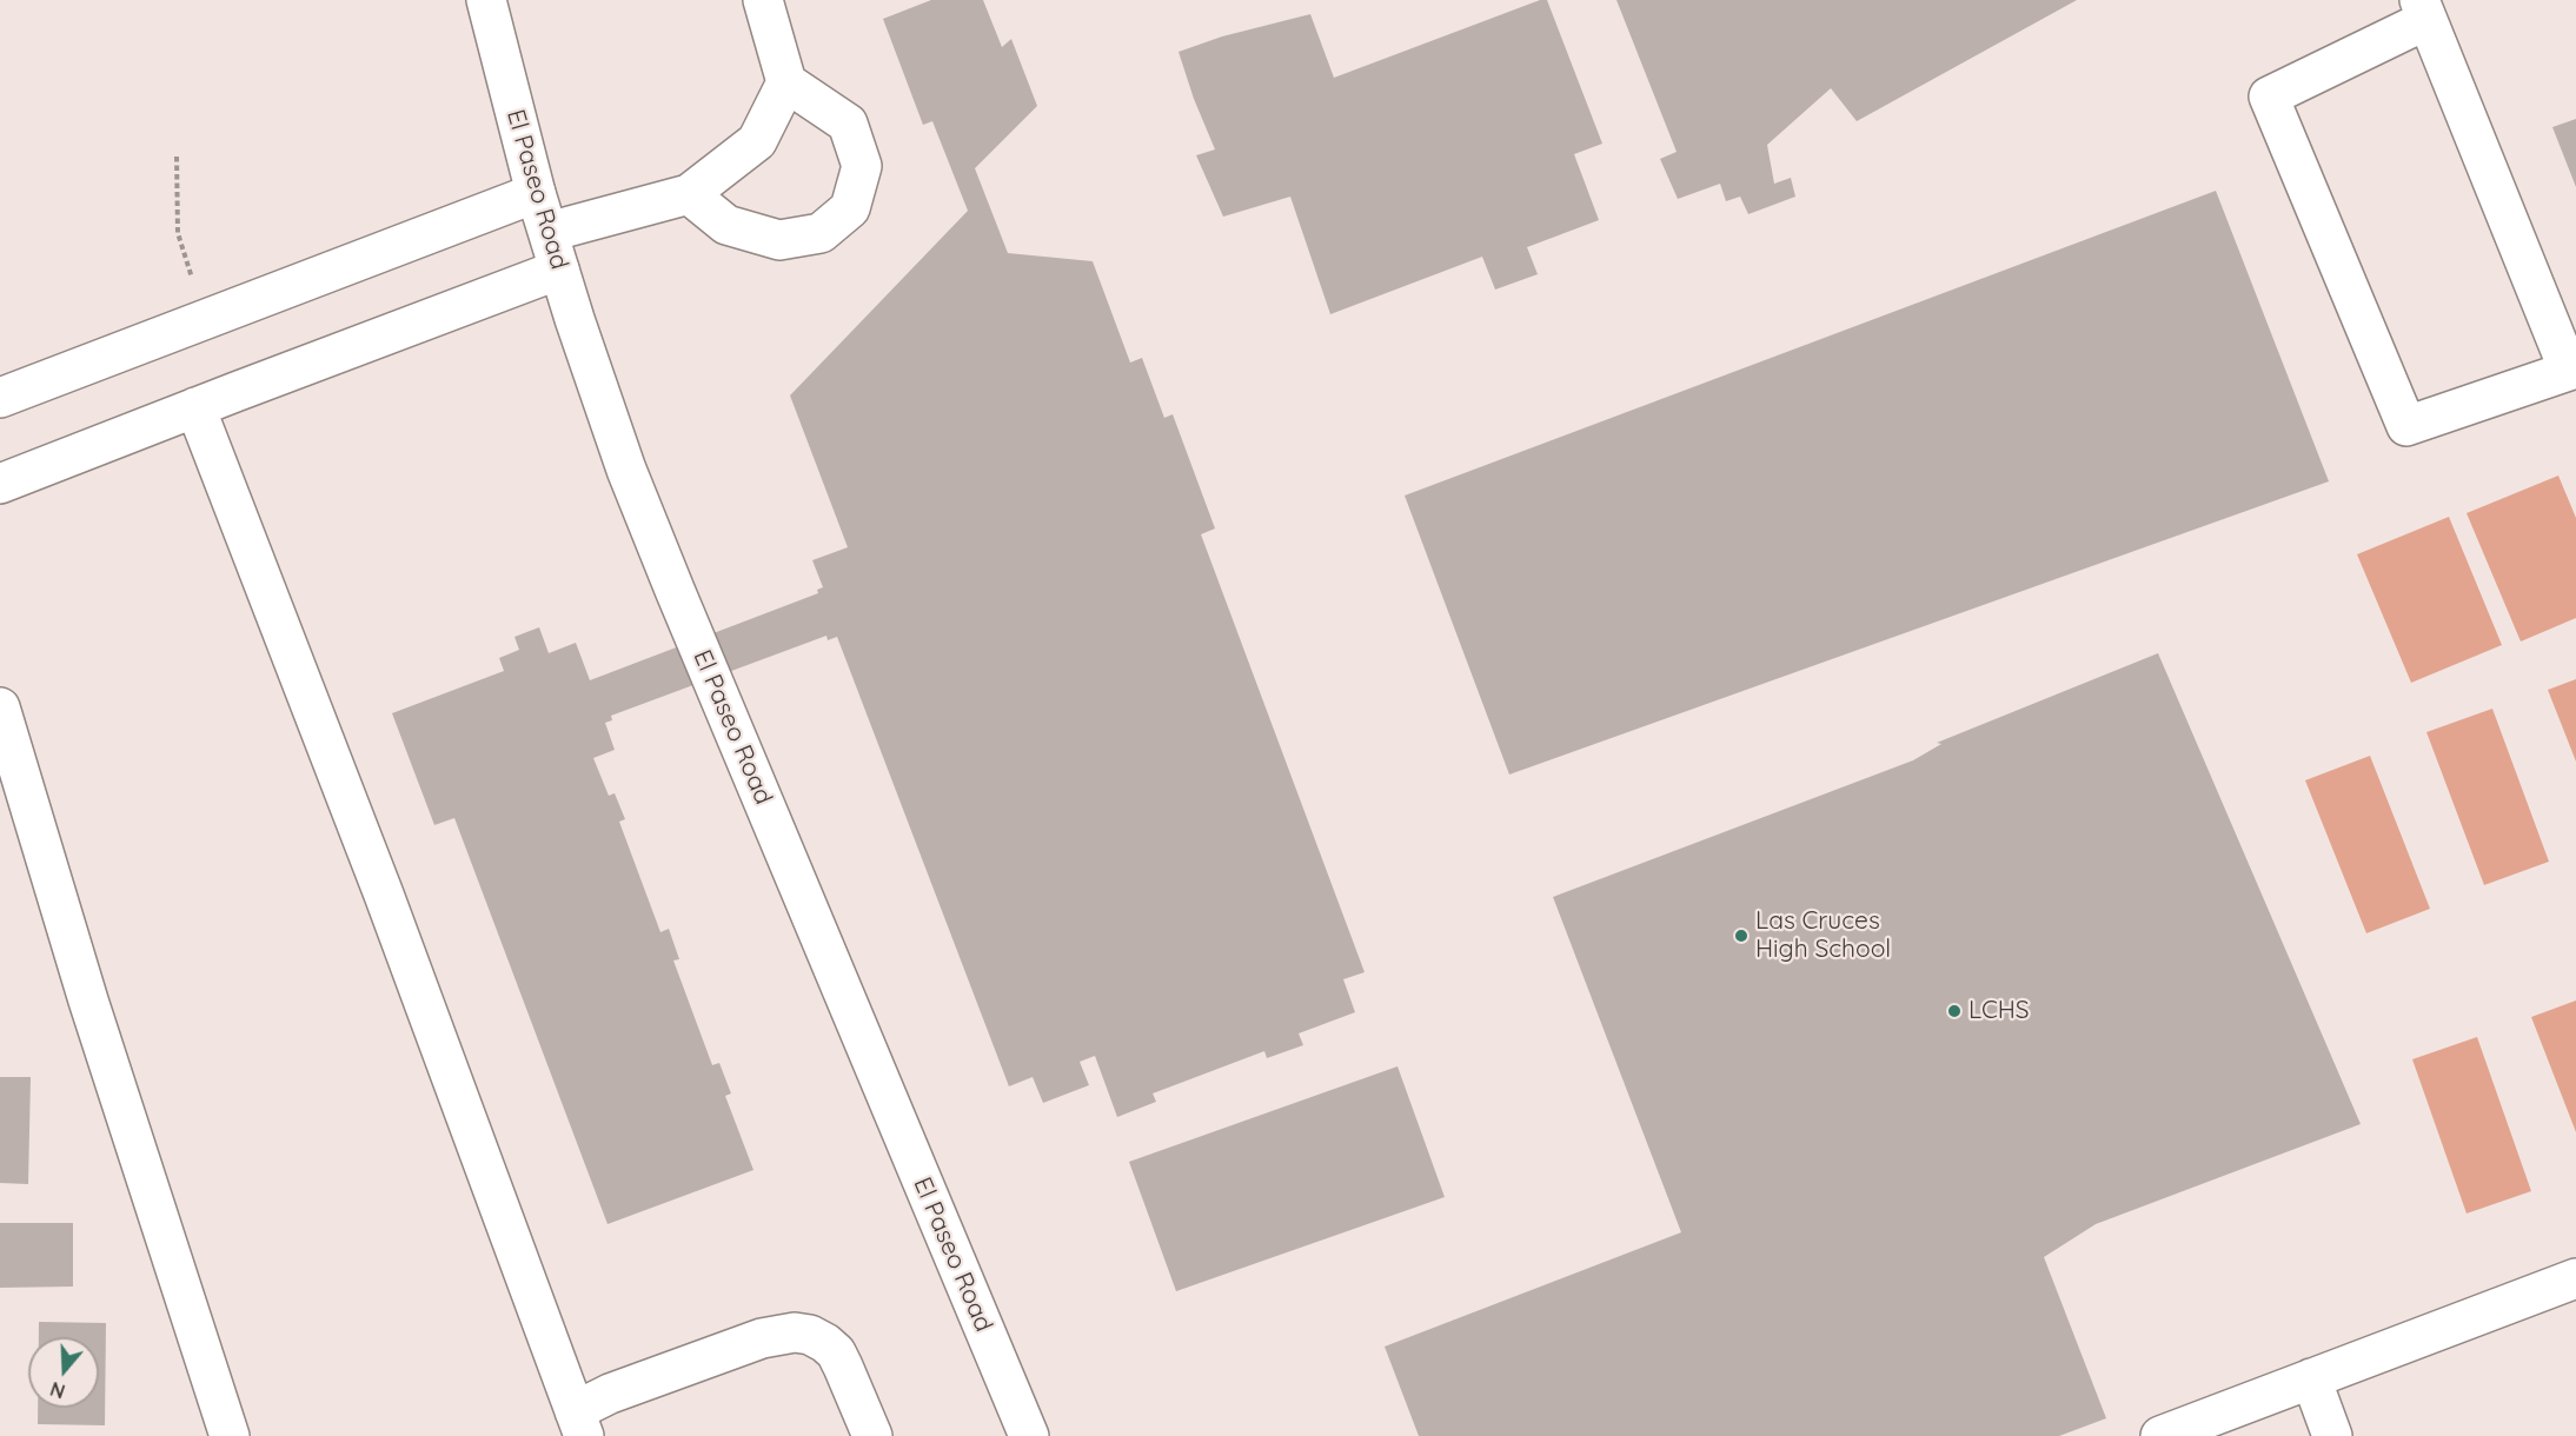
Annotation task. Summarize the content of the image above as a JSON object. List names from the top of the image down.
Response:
{
  "streets": {
    "main road": ["El Paseo Road"]
  },
  "places": ["Las Cruces High School", "LCHS"],
  "north": "bottom"
}
